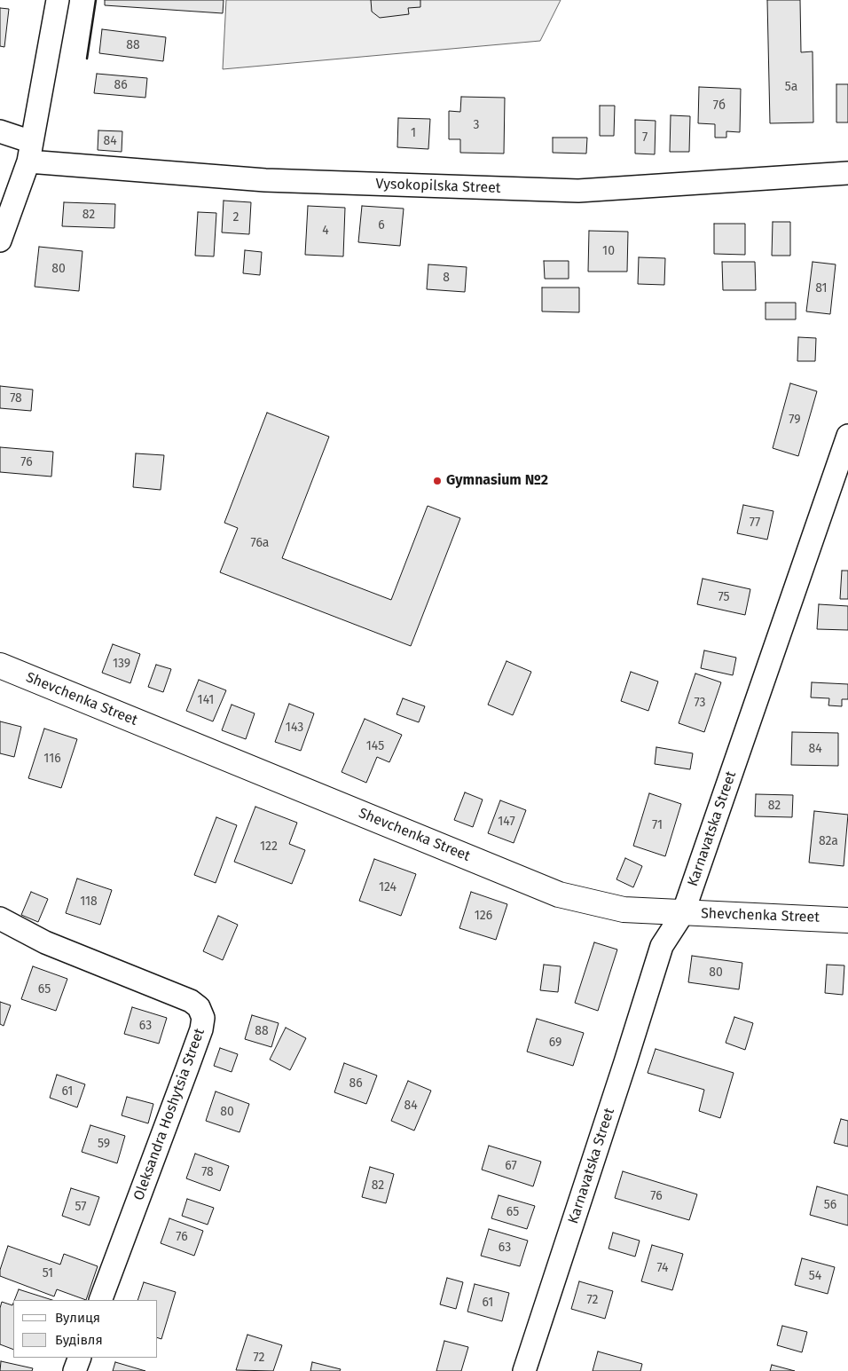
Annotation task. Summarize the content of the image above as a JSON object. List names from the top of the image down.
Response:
{
  "streets": {
    "street": [
      "Vysokopilska Street",
      "Shevchenka Street",
      "Karnavatska Street",
      "Oleksandra Hoshytsia Street"
    ]
  },
  "crossings": [
    ["Shevchenka Street", "Karnavatska Street"]
  ],
  "places": ["Gymnasium №2"],
  "house_numbers": [
    "88",
    "86",
    "5а",
    "7б",
    "3",
    "1",
    "7",
    "84",
    "82",
    "2",
    "6",
    "4",
    "10",
    "80",
    "8",
    "81",
    "78",
    "79",
    "76",
    "77",
    "76а",
    "75",
    "139",
    "141",
    "73",
    "143",
    "145",
    "84",
    "116",
    "82",
    "147",
    "71",
    "82а",
    "122",
    "124",
    "118",
    "126",
    "80",
    "65",
    "63",
    "88",
    "69",
    "86",
    "61",
    "84",
    "80",
    "59",
    "67",
    "78",
    "82",
    "76",
    "56",
    "57",
    "65",
    "76",
    "63",
    "74",
    "51",
    "54",
    "72",
    "61",
    "72"
  ],
  "legend": ["Вулиця", "Будівля"]
}
